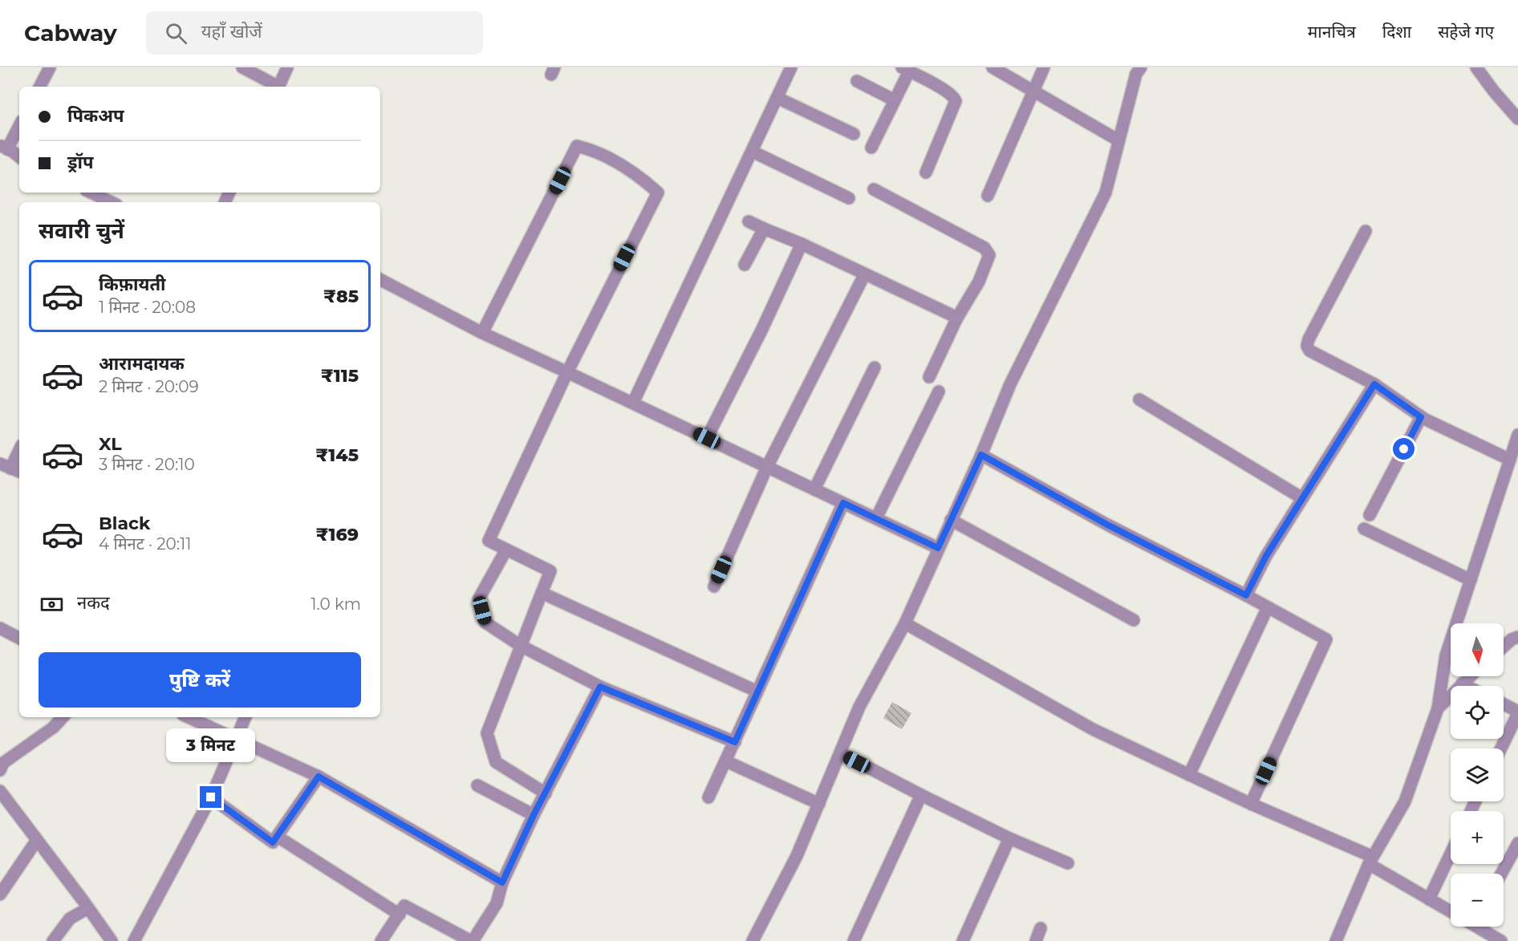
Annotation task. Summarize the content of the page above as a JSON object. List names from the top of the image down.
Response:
{
  "north": "bottom",
  "page": {
    "header": "Cabway",
    "search": "यहाँ खोजें",
    "nav": ["मानचित्र", "दिशा", "सहेजे गए"],
    "banner": ["पिकअप", "ड्रॉप"],
    "heading": "सवारी चुनें",
    "list": [
      {
        "name": "किफ़ायती",
        "note": "1 मिनट · 20:08",
        "value": "₹85"
      },
      {
        "name": "आरामदायक",
        "note": "2 मिनट · 20:09",
        "value": "₹115"
      },
      {
        "name": "XL",
        "note": "3 मिनट · 20:10",
        "value": "₹145"
      },
      {
        "name": "Black",
        "note": "4 मिनट · 20:11",
        "value": "₹169"
      }
    ],
    "pay": ["नकद", "1.0 km"],
    "map_buttons": ["+", "−"],
    "buttons": "पुष्टि करें",
    "bubble": "3 मिनट"
  }
}
